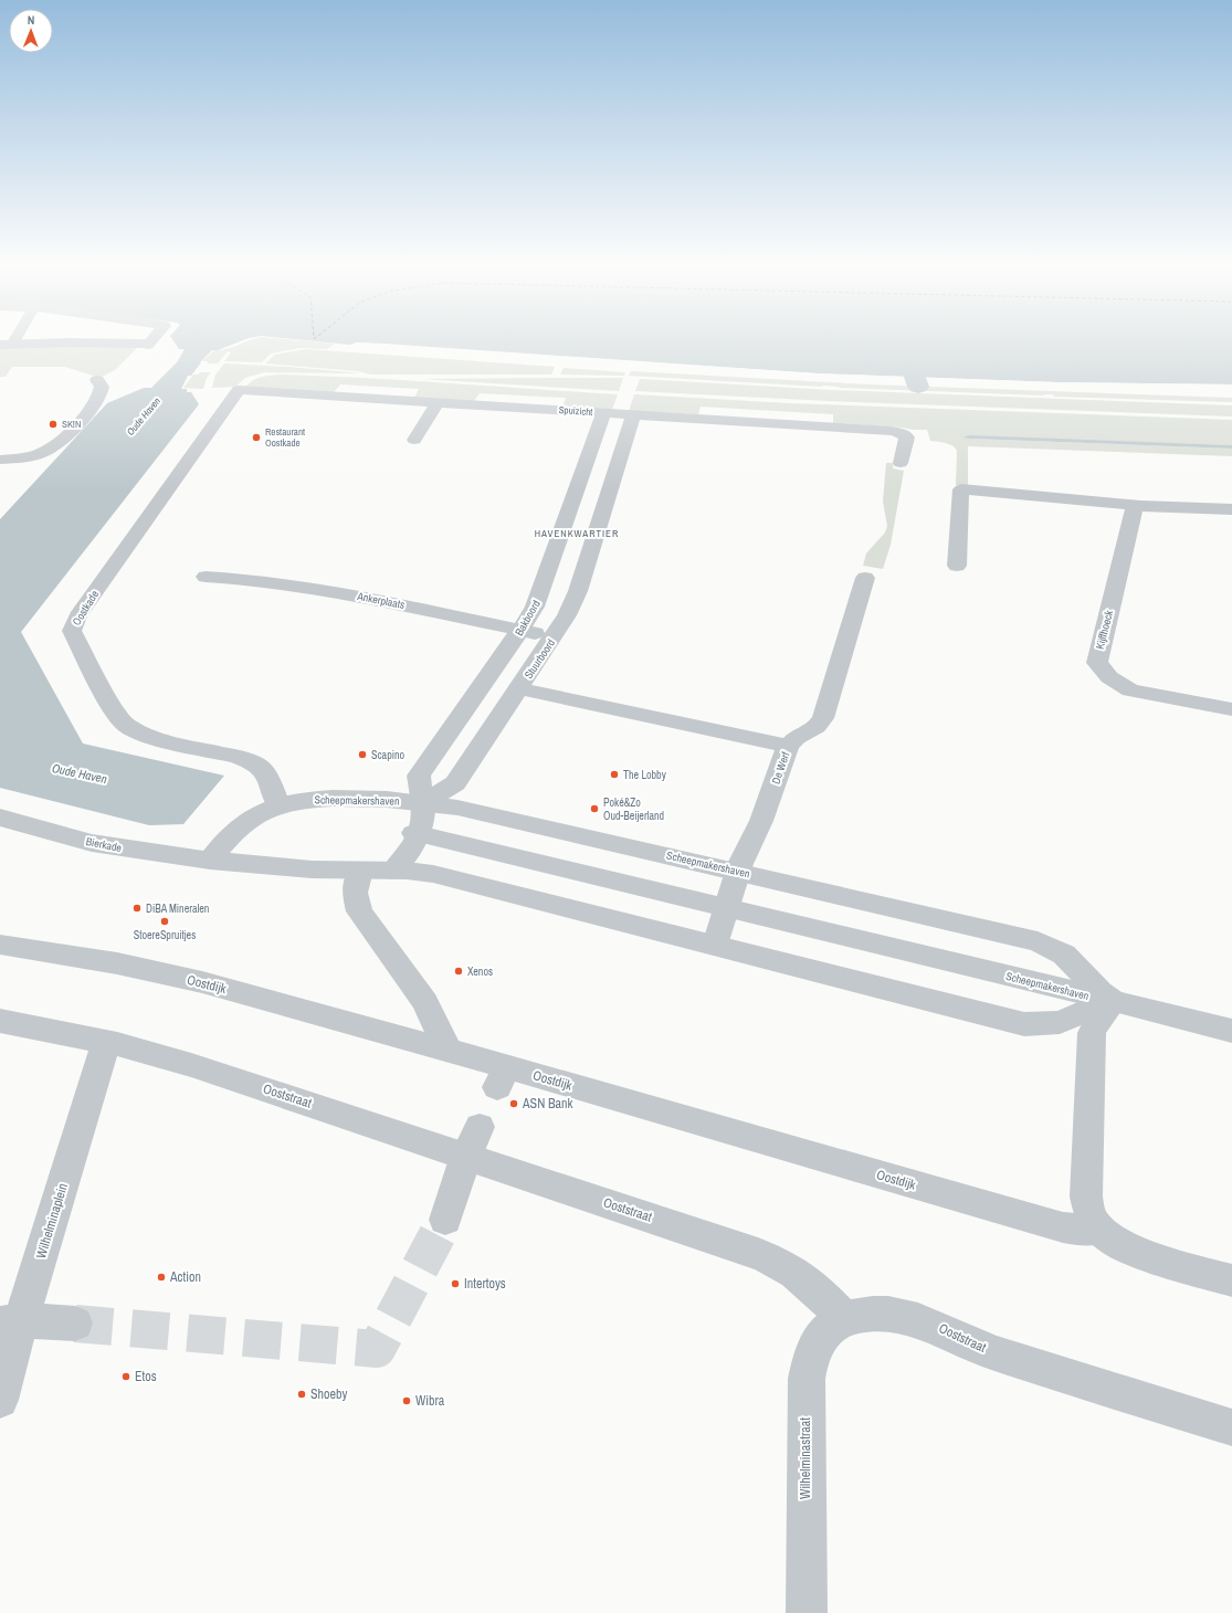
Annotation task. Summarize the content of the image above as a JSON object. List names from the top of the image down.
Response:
{
  "streets": {
    "street": [
      "Spuizicht",
      "Ankerplaats",
      "Oostkade",
      "Bakboord",
      "Kijffhoeck",
      "Stuurboord",
      "De Werf",
      "Scheepmakershaven",
      "Bierkade",
      "Oostdijk",
      "Ooststraat",
      "Wilhelminaplein",
      "Wilhelminastraat"
    ]
  },
  "crossings": [
    ["Spuizicht", "Oostkade"],
    ["Spuizicht", "Bakboord"],
    ["Spuizicht", "Stuurboord"],
    ["Ankerplaats", "Bakboord"],
    ["Ankerplaats", "Stuurboord"],
    ["Oostkade", "Scheepmakershaven"],
    ["Bakboord", "Stuurboord"],
    ["Bakboord", "Scheepmakershaven"],
    ["Stuurboord", "Scheepmakershaven"],
    ["De Werf", "Scheepmakershaven"],
    ["Scheepmakershaven", "Bierkade"],
    ["Ooststraat", "Wilhelminaplein"],
    ["Ooststraat", "Wilhelminastraat"]
  ],
  "districts": ["HAVENKWARTIER"],
  "water": ["Oude Haven"],
  "places": [
    "SK!N",
    "Restaurant Oostkade",
    "Scapino",
    "The Lobby",
    "Poké&Zo Oud-Beijerland",
    "DiBA Mineralen",
    "StoereSpruitjes",
    "Xenos",
    "ASN Bank",
    "Action",
    "Intertoys",
    "Etos",
    "Shoeby",
    "Wibra"
  ],
  "north": "top"
}
